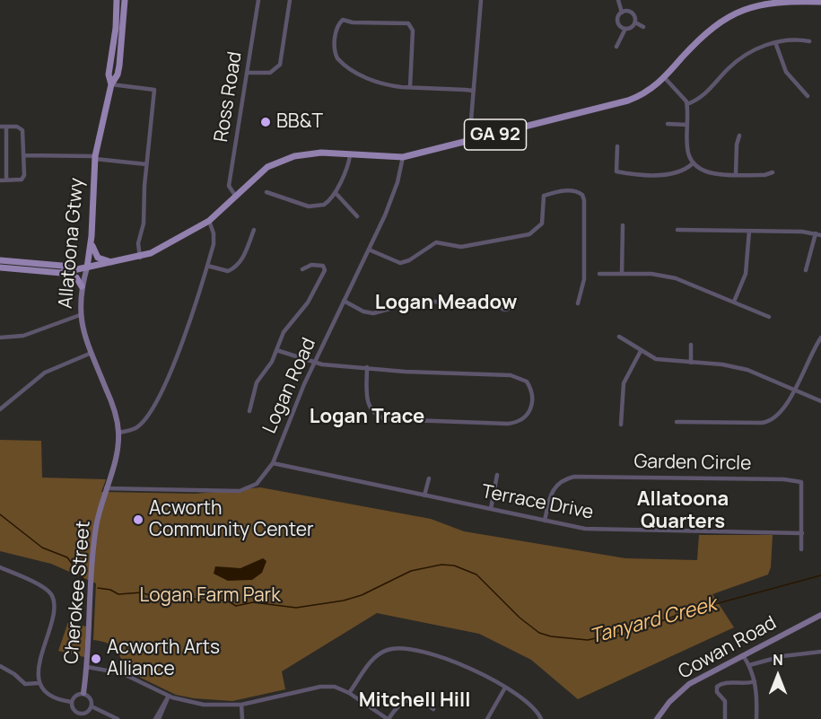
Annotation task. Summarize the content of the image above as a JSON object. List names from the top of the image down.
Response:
{
  "streets": {
    "main road": ["GA 92", "Allatoona Gtwy"],
    "street": [
      "Ross Road",
      "Logan Road",
      "Garden Circle",
      "Terrace Drive",
      "Cherokee Street",
      "Cowan Road"
    ]
  },
  "crossings": [
    ["Ross Road", "GA 92"],
    ["GA 92", "Allatoona Gtwy"],
    ["GA 92", "Logan Road"],
    ["Allatoona Gtwy", "Cherokee Street"],
    ["Logan Road", "Terrace Drive"],
    ["Logan Road", "Cherokee Street"],
    ["Garden Circle", "Terrace Drive"]
  ],
  "districts": [
    "Logan Meadow",
    "Logan Trace",
    "Allatoona Quarters",
    "Mitchell Hill"
  ],
  "water": ["Tanyard Creek"],
  "parks": ["Logan Farm Park"],
  "places": ["BB&T", "Acworth Community Center", "Acworth Arts Alliance"],
  "north": "top"
}
